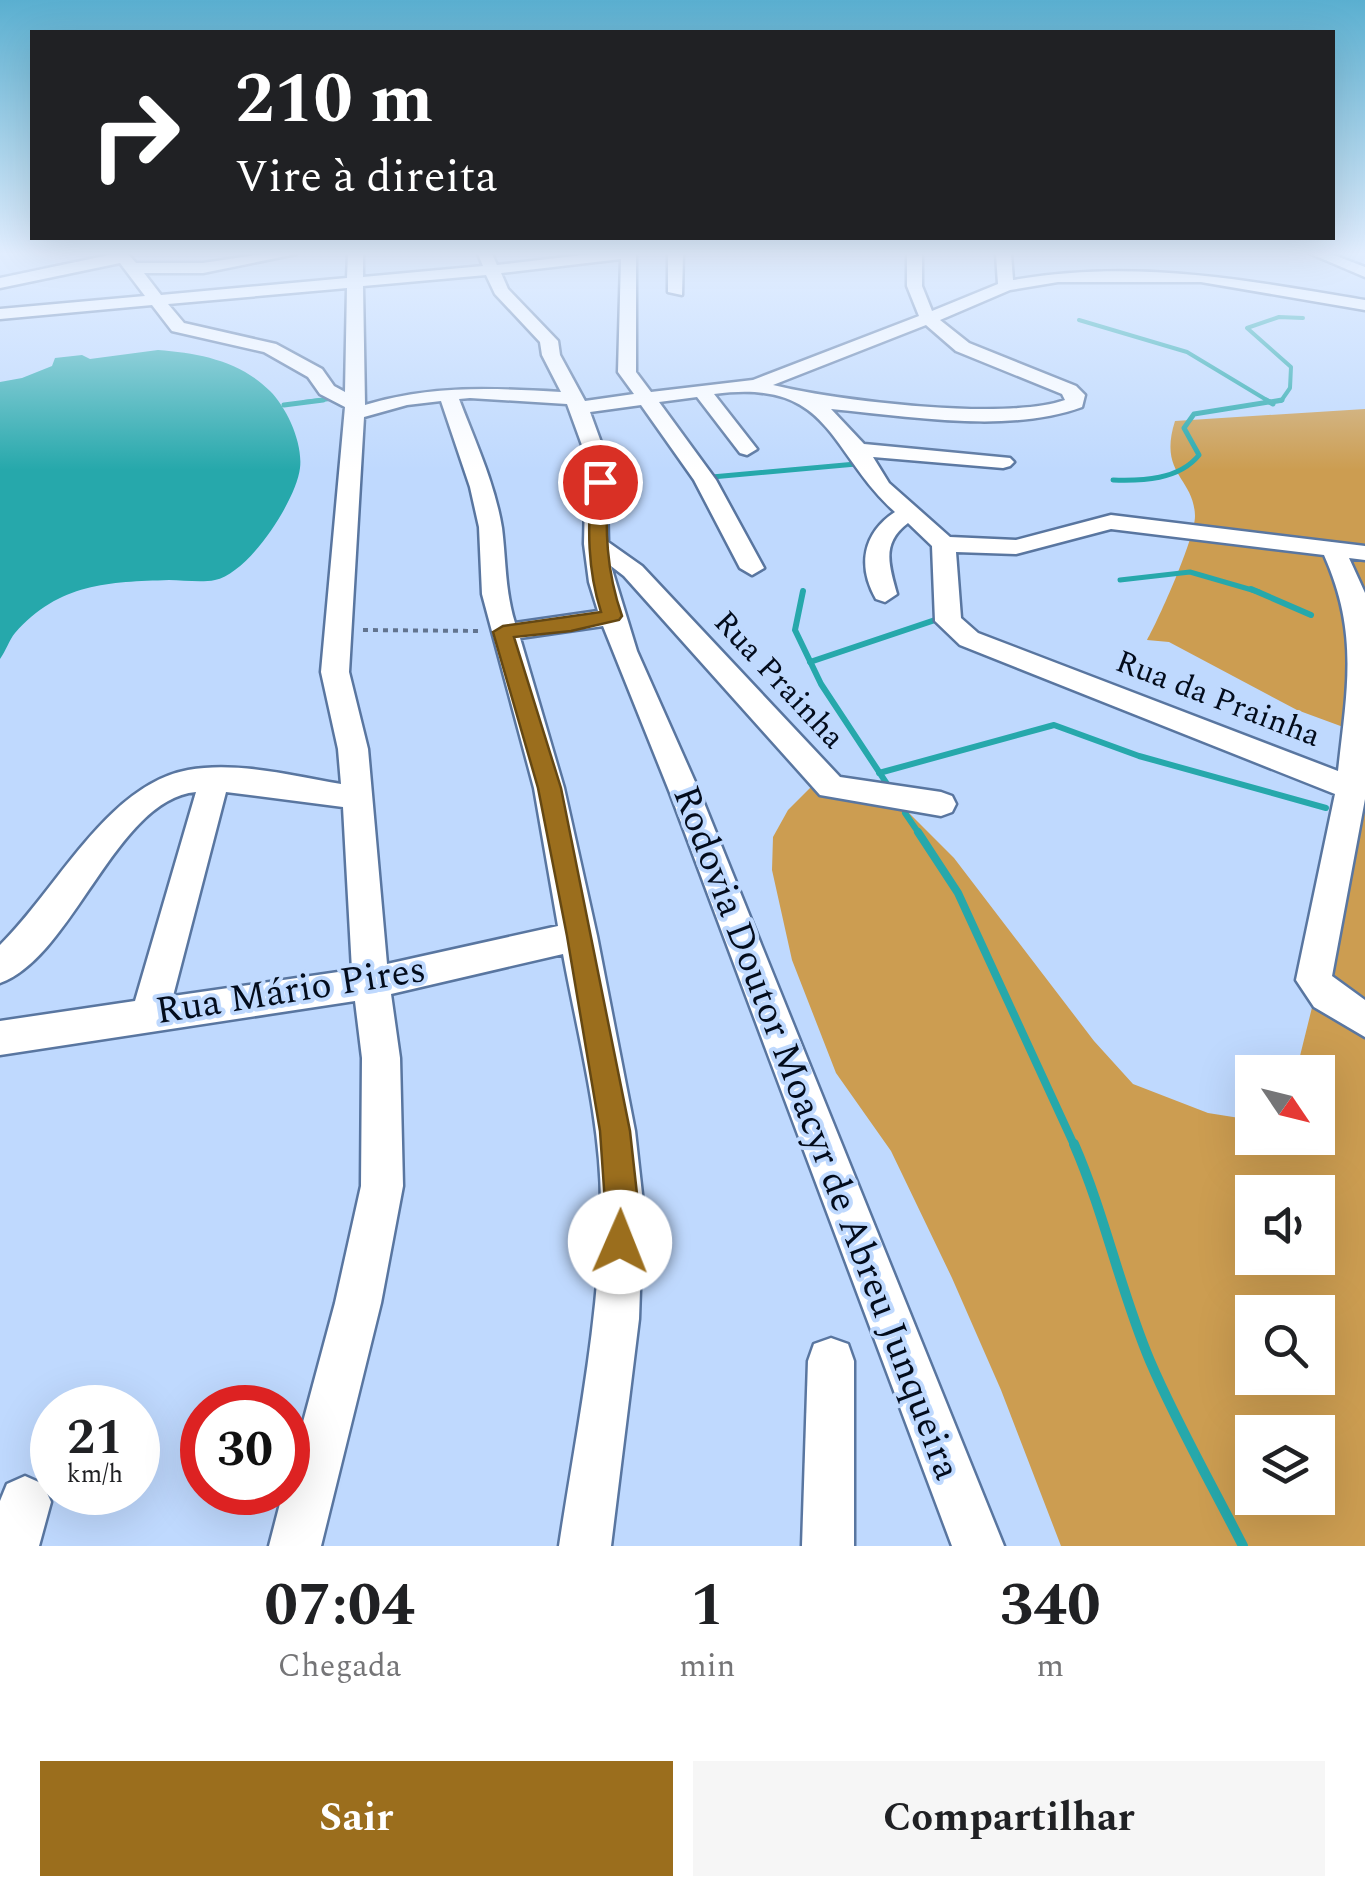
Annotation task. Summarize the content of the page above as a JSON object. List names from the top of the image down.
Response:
{
  "streets": {
    "street": [
      "Rua Prainha",
      "Rua da Prainha",
      "Rua Mário Pires",
      "Rodovia Doutor Moacyr de Abreu Junqueira"
    ]
  },
  "crossings": [
    ["Rua Prainha", "Rodovia Doutor Moacyr de Abreu Junqueira"]
  ],
  "north": "bottom right",
  "page": {
    "turn": ["210 m", "Vire à direita"],
    "speed": "21 km/h",
    "limit": "30",
    "eta": [
      "07:04",
      "Chegada",
      "1",
      "min",
      "340",
      "m"
    ],
    "buttons": ["Sair", "Compartilhar"]
  }
}
